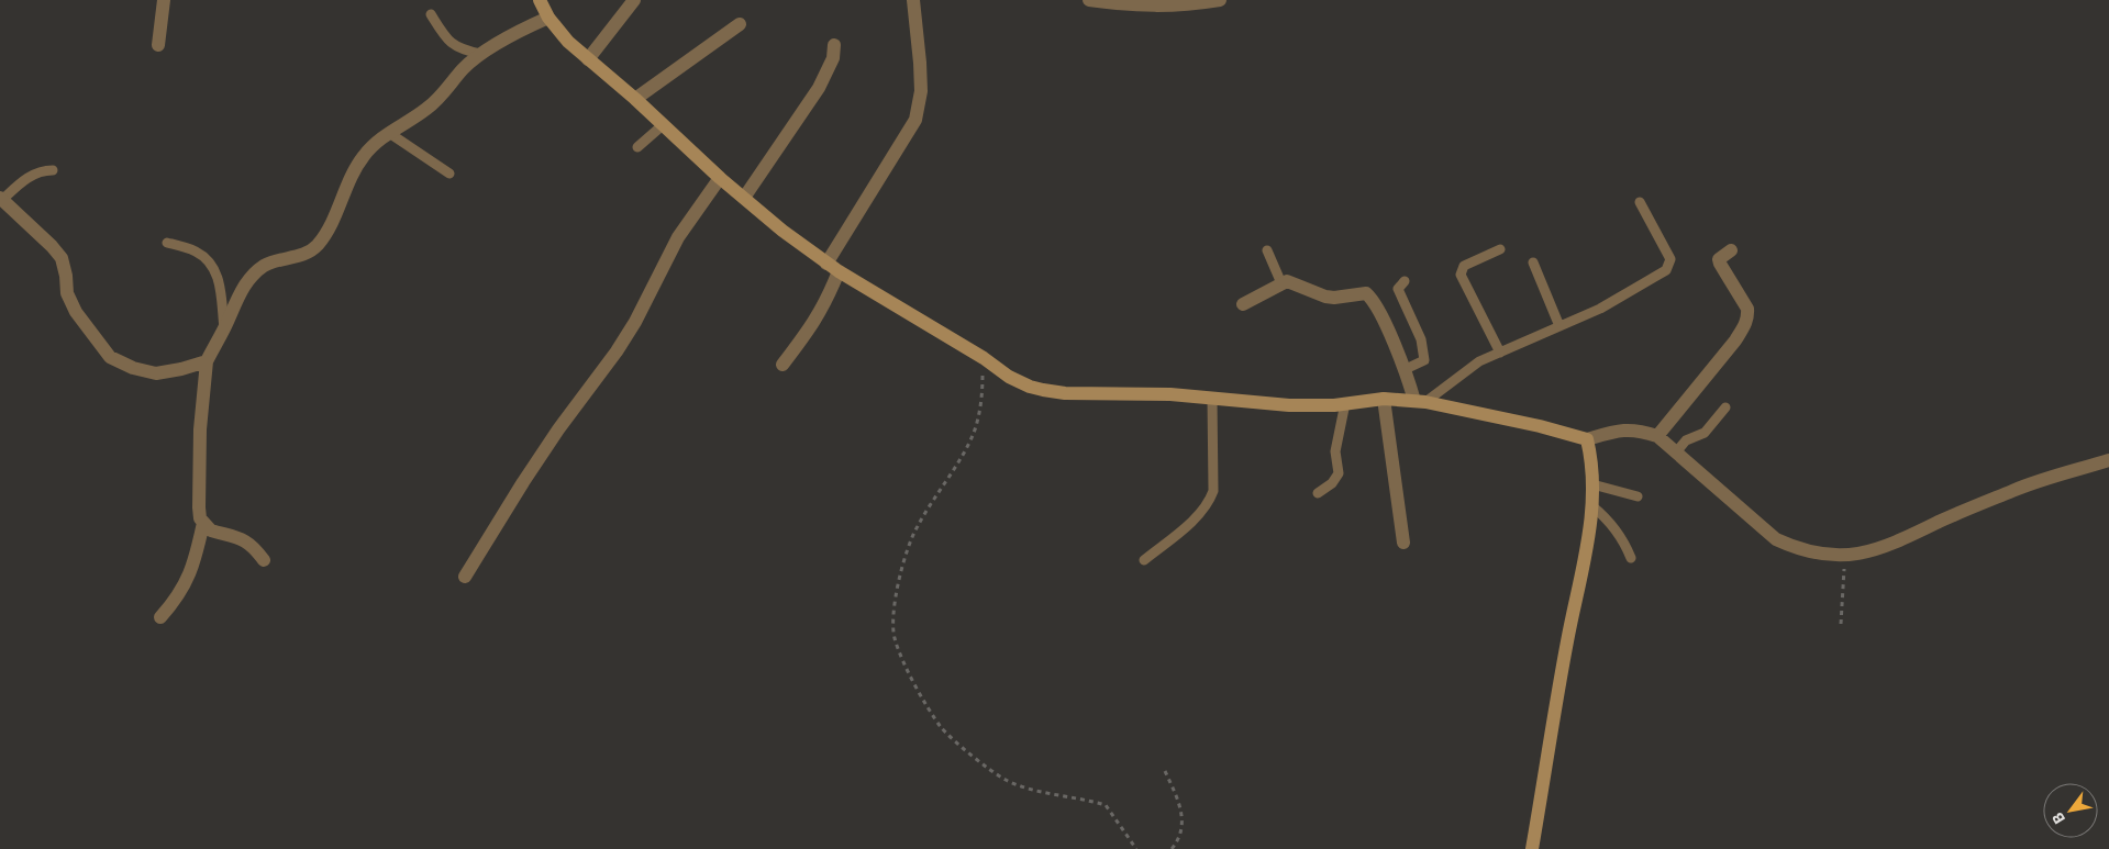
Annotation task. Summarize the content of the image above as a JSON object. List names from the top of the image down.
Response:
{
  "north": "bottom left"
}
